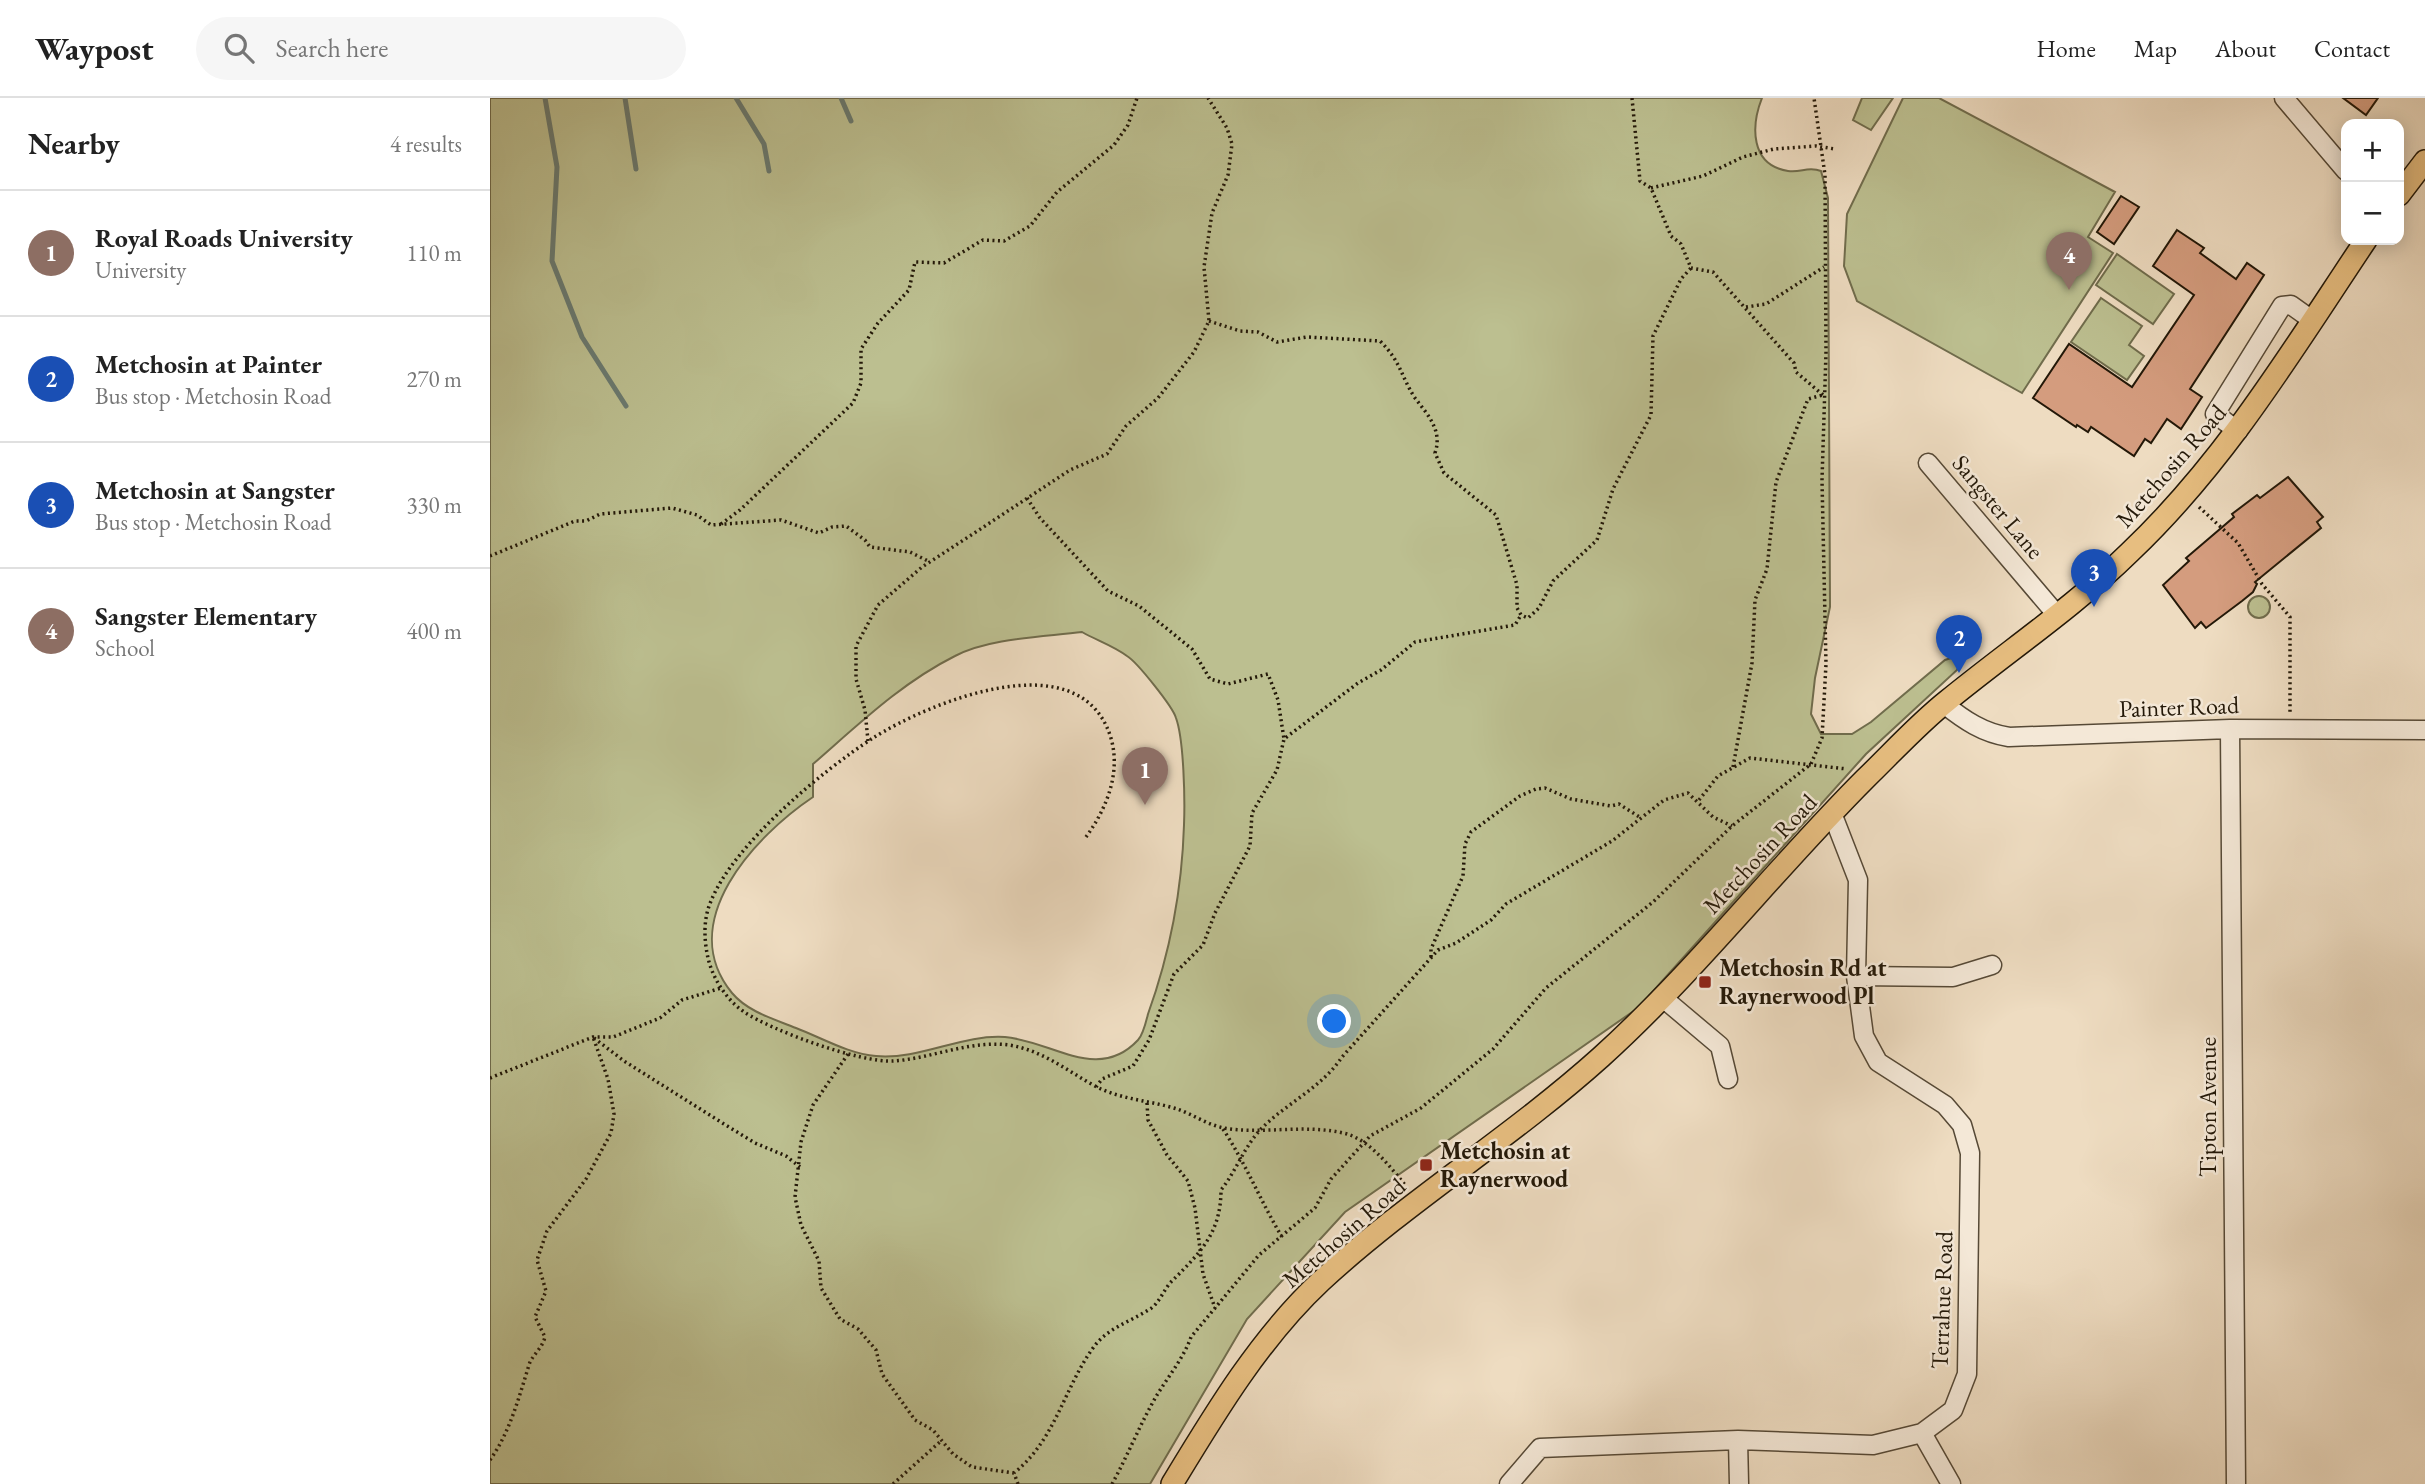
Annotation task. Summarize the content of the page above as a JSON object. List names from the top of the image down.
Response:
{
  "streets": {
    "main road": ["Metchosin Road"],
    "street": [
      "Sangster Lane",
      "Painter Road",
      "Tipton Avenue",
      "Terrahue Road"
    ]
  },
  "crossings": [
    ["Metchosin Road", "Sangster Lane"],
    ["Metchosin Road", "Painter Road"],
    ["Metchosin Road", "Terrahue Road"],
    ["Painter Road", "Tipton Avenue"]
  ],
  "places": {
    "transit": ["Metchosin Rd at Raynerwood Pl", "Metchosin at Raynerwood"]
  },
  "page": {
    "header": "Waypost",
    "search": "Search here",
    "nav": [
      "Home",
      "Map",
      "About",
      "Contact"
    ],
    "heading": ["Nearby", "4 results"],
    "map_buttons": ["+", "−"],
    "list": [
      {
        "mark": "1",
        "name": "Royal Roads University",
        "note": "University",
        "value": "110 m"
      },
      {
        "mark": "2",
        "name": "Metchosin at Painter",
        "note": "Bus stop · Metchosin Road",
        "value": "270 m"
      },
      {
        "mark": "3",
        "name": "Metchosin at Sangster",
        "note": "Bus stop · Metchosin Road",
        "value": "330 m"
      },
      {
        "mark": "4",
        "name": "Sangster Elementary",
        "note": "School",
        "value": "400 m"
      }
    ],
    "pins": [
      "4",
      "3",
      "2",
      "1"
    ]
  }
}
